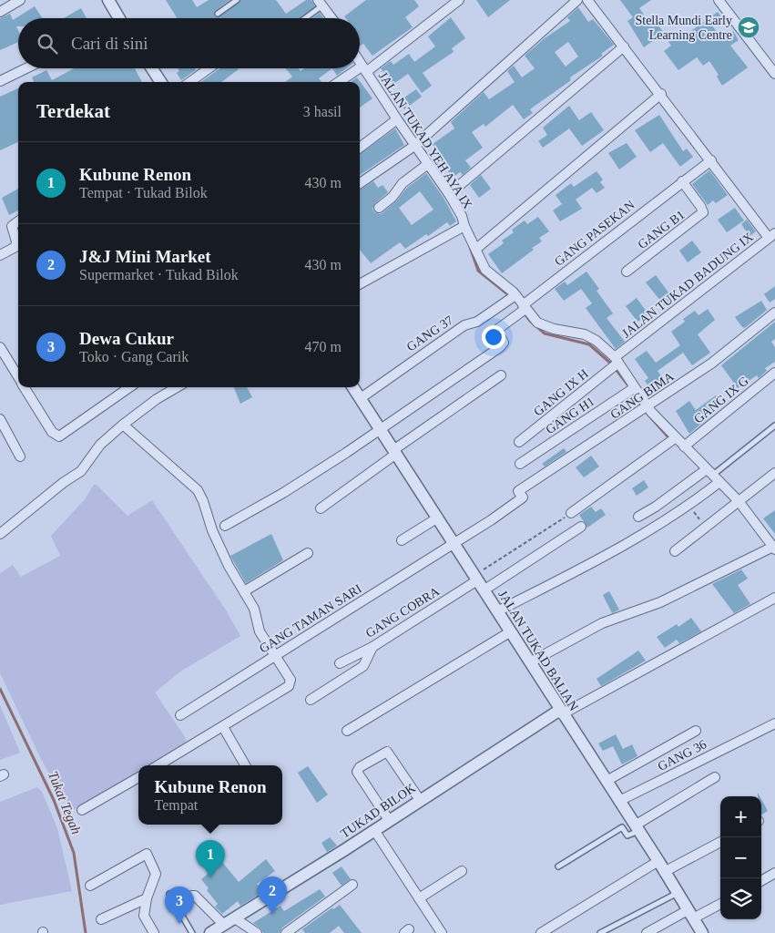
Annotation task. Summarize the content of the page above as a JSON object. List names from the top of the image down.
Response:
{
  "streets": {
    "street": [
      "JALAN TUKAD YEH AYA IX",
      "GANG B1",
      "GANG PASEKAN",
      "JALAN TUKAD BADUNG IX",
      "GANG 37",
      "GANG IX H",
      "GANG BIMA",
      "GANG IX G",
      "GANG H1",
      "GANG COBRA",
      "GANG TAMAN SARI",
      "JALAN TUKAD BALIAN",
      "GANG 36",
      "TUKAD BILOK"
    ]
  },
  "crossings": [
    ["JALAN TUKAD YEH AYA IX", "GANG PASEKAN"],
    ["JALAN TUKAD YEH AYA IX", "JALAN TUKAD BADUNG IX"],
    ["JALAN TUKAD YEH AYA IX", "GANG 37"],
    ["JALAN TUKAD YEH AYA IX", "GANG IX H"],
    ["JALAN TUKAD YEH AYA IX", "GANG BIMA"],
    ["JALAN TUKAD YEH AYA IX", "GANG IX G"],
    ["JALAN TUKAD YEH AYA IX", "GANG H1"],
    ["GANG B1", "GANG PASEKAN"],
    ["GANG PASEKAN", "JALAN TUKAD BALIAN"],
    ["JALAN TUKAD BADUNG IX", "GANG IX H"],
    ["GANG 37", "JALAN TUKAD BALIAN"],
    ["GANG BIMA", "GANG TAMAN SARI"],
    ["GANG COBRA", "JALAN TUKAD BALIAN"],
    ["GANG TAMAN SARI", "JALAN TUKAD BALIAN"],
    ["JALAN TUKAD BALIAN", "GANG 36"],
    ["JALAN TUKAD BALIAN", "TUKAD BILOK"]
  ],
  "water": ["Tukat Tegah"],
  "places": {
    "school or university": ["Stella Mundi Early Learning Centre"]
  },
  "page": {
    "search": "Cari di sini",
    "heading": ["Terdekat", "3 hasil"],
    "list": [
      {
        "mark": "1",
        "name": "Kubune Renon",
        "note": "Tempat · Tukad Bilok",
        "value": "430 m"
      },
      {
        "mark": "2",
        "name": "J&J Mini Market",
        "note": "Supermarket · Tukad Bilok",
        "value": "430 m"
      },
      {
        "mark": "3",
        "name": "Dewa Cukur",
        "note": "Toko · Gang Carik",
        "value": "470 m"
      }
    ],
    "popup": ["Kubune Renon", "Tempat"],
    "map_buttons": ["+", "−"],
    "pins": ["1", "2", "3"]
  }
}
